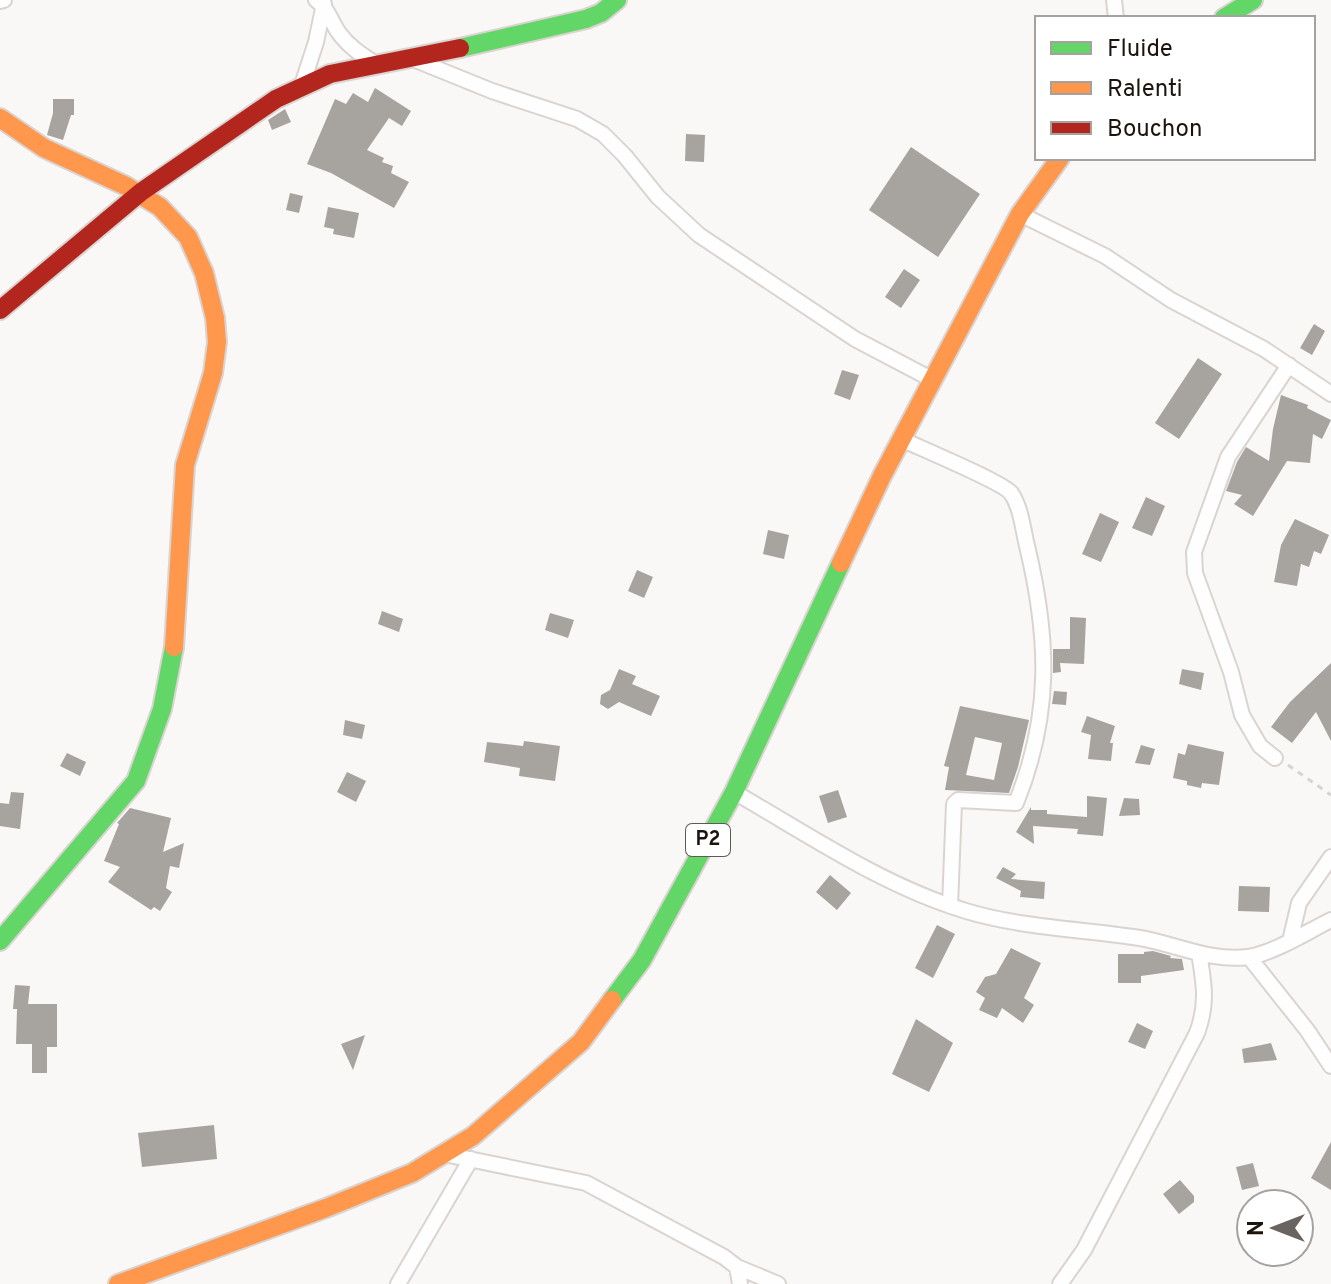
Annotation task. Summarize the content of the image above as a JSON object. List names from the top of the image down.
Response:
{
  "streets": {
    "street": ["P2"]
  },
  "legend": ["Fluide", "Ralenti", "Bouchon"],
  "north": "left"
}
